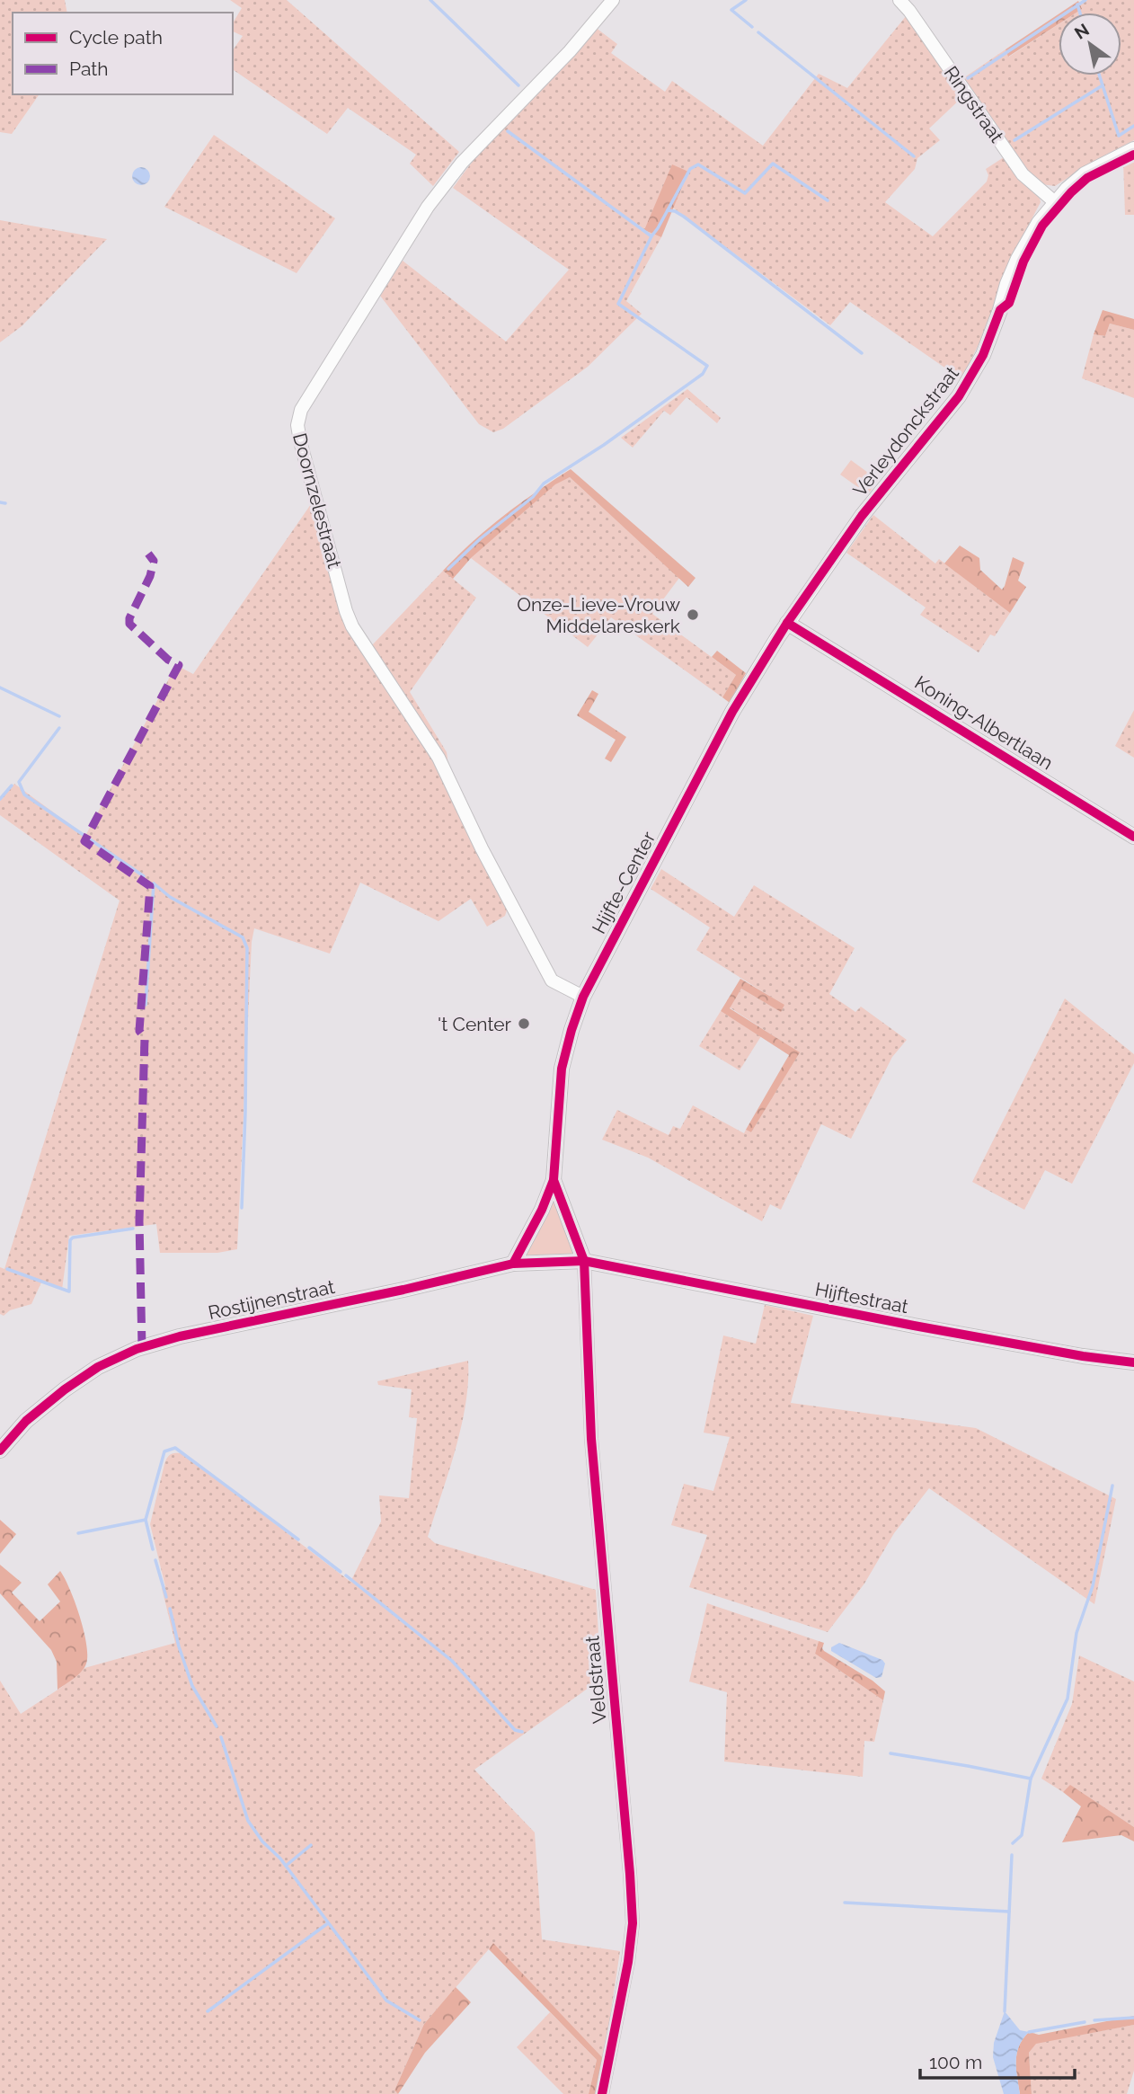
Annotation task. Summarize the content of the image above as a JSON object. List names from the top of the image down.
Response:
{
  "streets": {
    "street": [
      "Ringstraat",
      "Verleydonckstraat",
      "Doornzelestraat",
      "Koning-Albertlaan",
      "Hijfte-Center",
      "Hijftestraat",
      "Rostijnenstraat",
      "Veldstraat"
    ]
  },
  "crossings": [
    ["Ringstraat", "Verleydonckstraat"],
    ["Verleydonckstraat", "Koning-Albertlaan"],
    ["Verleydonckstraat", "Hijfte-Center"],
    ["Doornzelestraat", "Hijfte-Center"],
    ["Koning-Albertlaan", "Hijfte-Center"],
    ["Hijfte-Center", "Hijftestraat"],
    ["Hijfte-Center", "Rostijnenstraat"],
    ["Hijfte-Center", "Veldstraat"],
    ["Hijftestraat", "Rostijnenstraat"],
    ["Hijftestraat", "Veldstraat"],
    ["Rostijnenstraat", "Veldstraat"]
  ],
  "places": ["Onze-Lieve-Vrouw Middelareskerk", "'t Center"],
  "legend": ["Cycle path", "Path"],
  "scale_bar": "100 m",
  "north": "top left"
}
